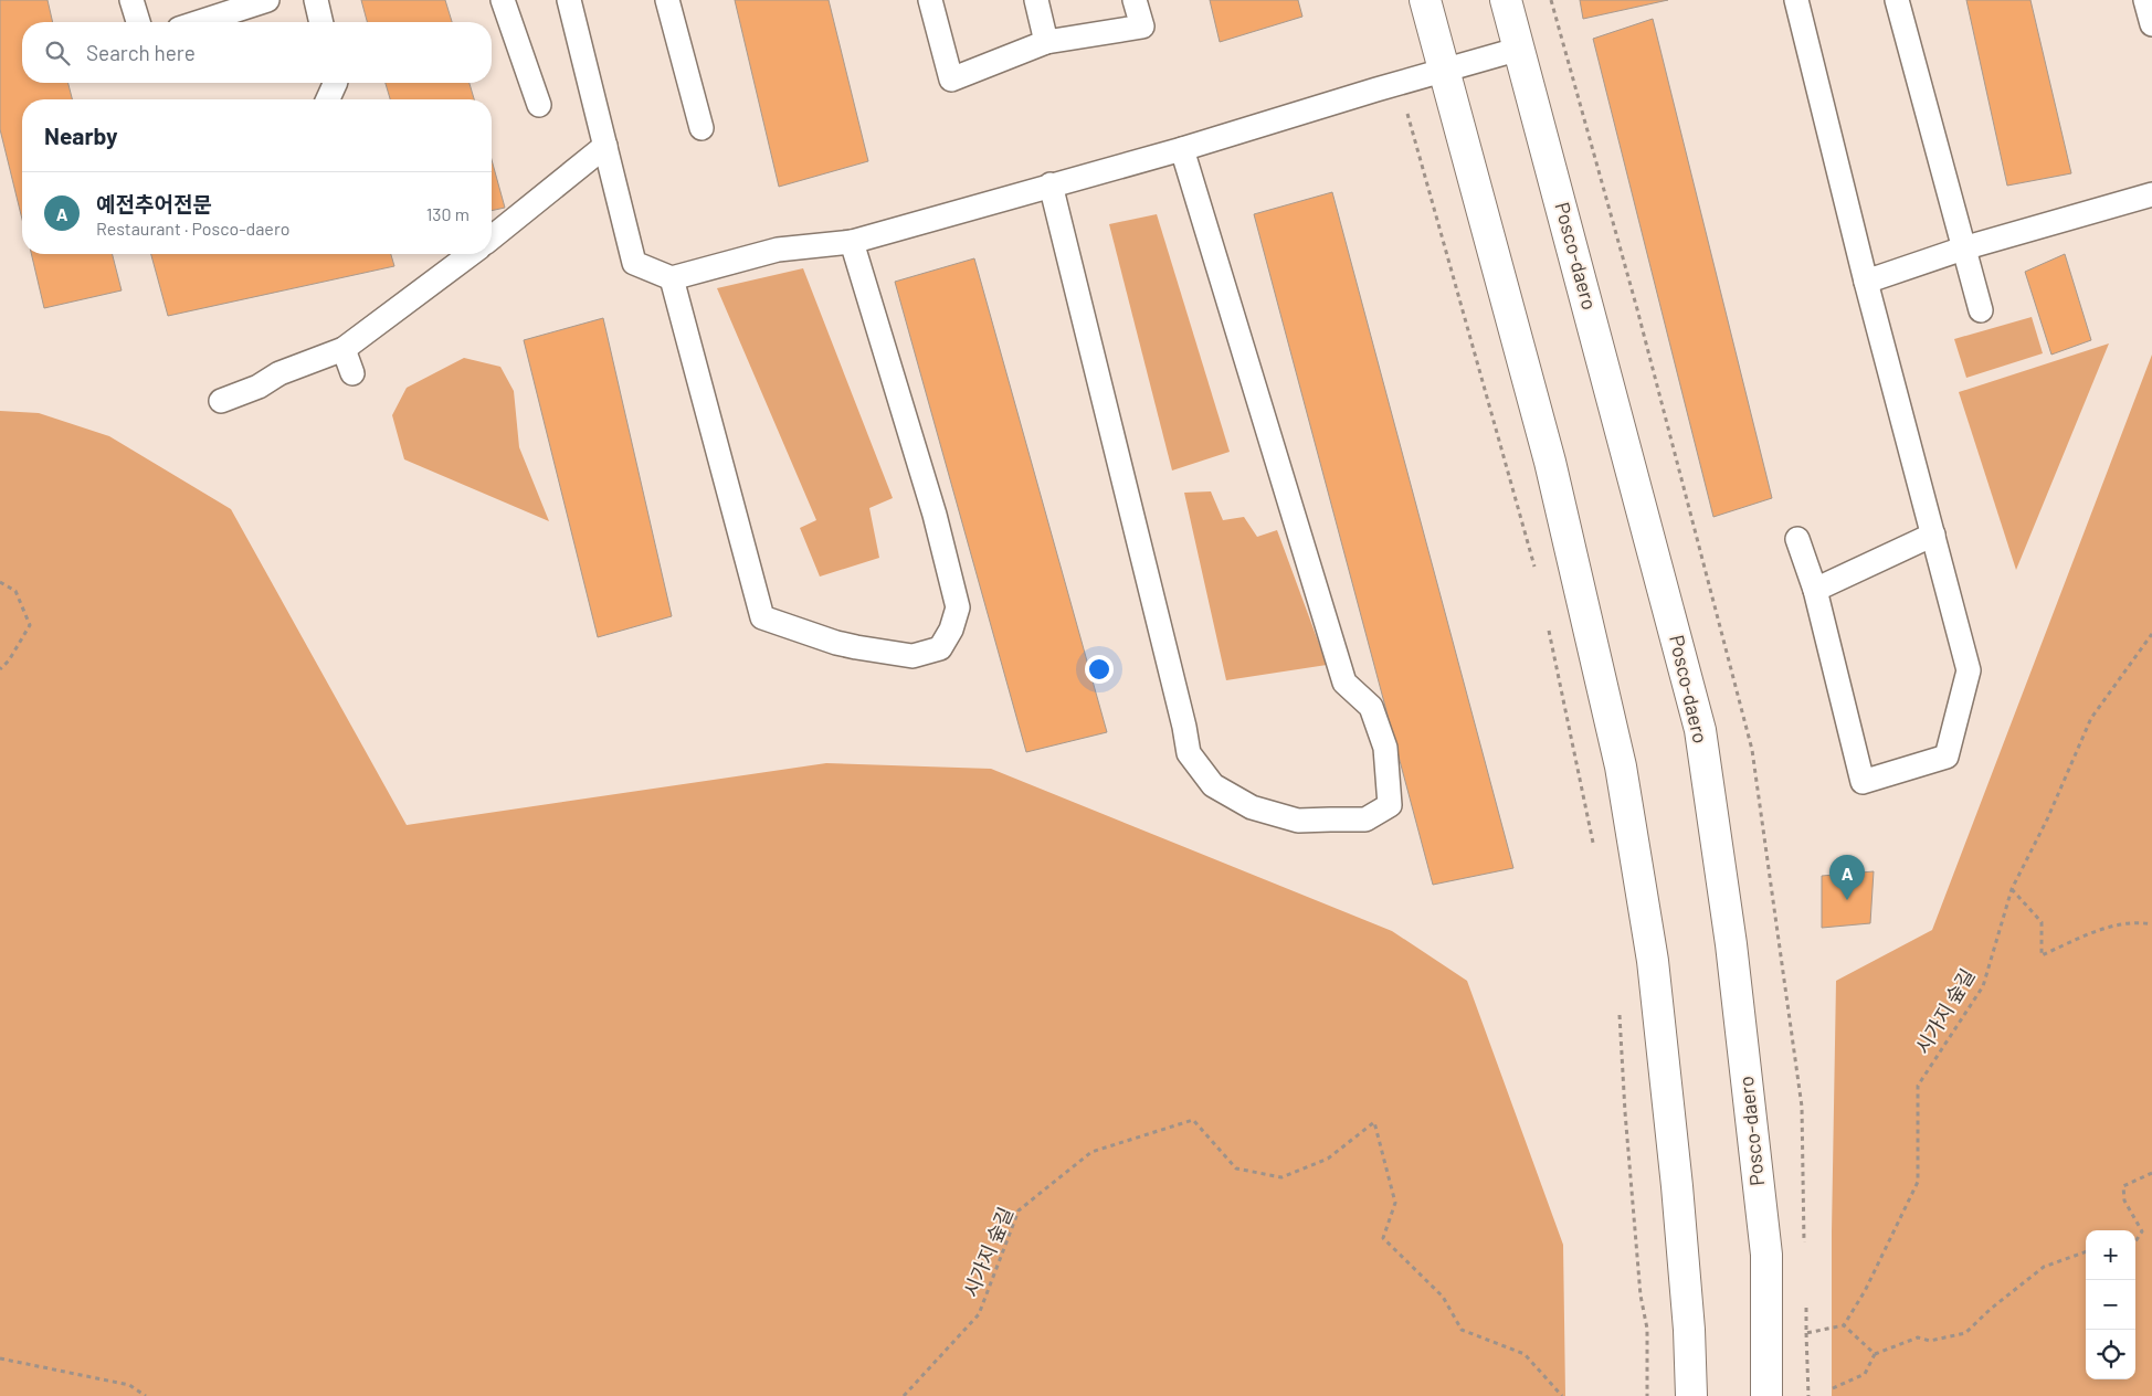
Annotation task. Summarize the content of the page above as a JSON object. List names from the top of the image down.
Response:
{
  "streets": {
    "main road": ["Posco-daero"],
    "path": ["시가지 숲길"]
  },
  "page": {
    "search": "Search here",
    "heading": "Nearby",
    "list": [
      {
        "mark": "A",
        "name": "예전추어전문",
        "note": "Restaurant · Posco-daero",
        "value": "130 m"
      }
    ],
    "pins": "A",
    "map_buttons": ["+", "−"]
  }
}
